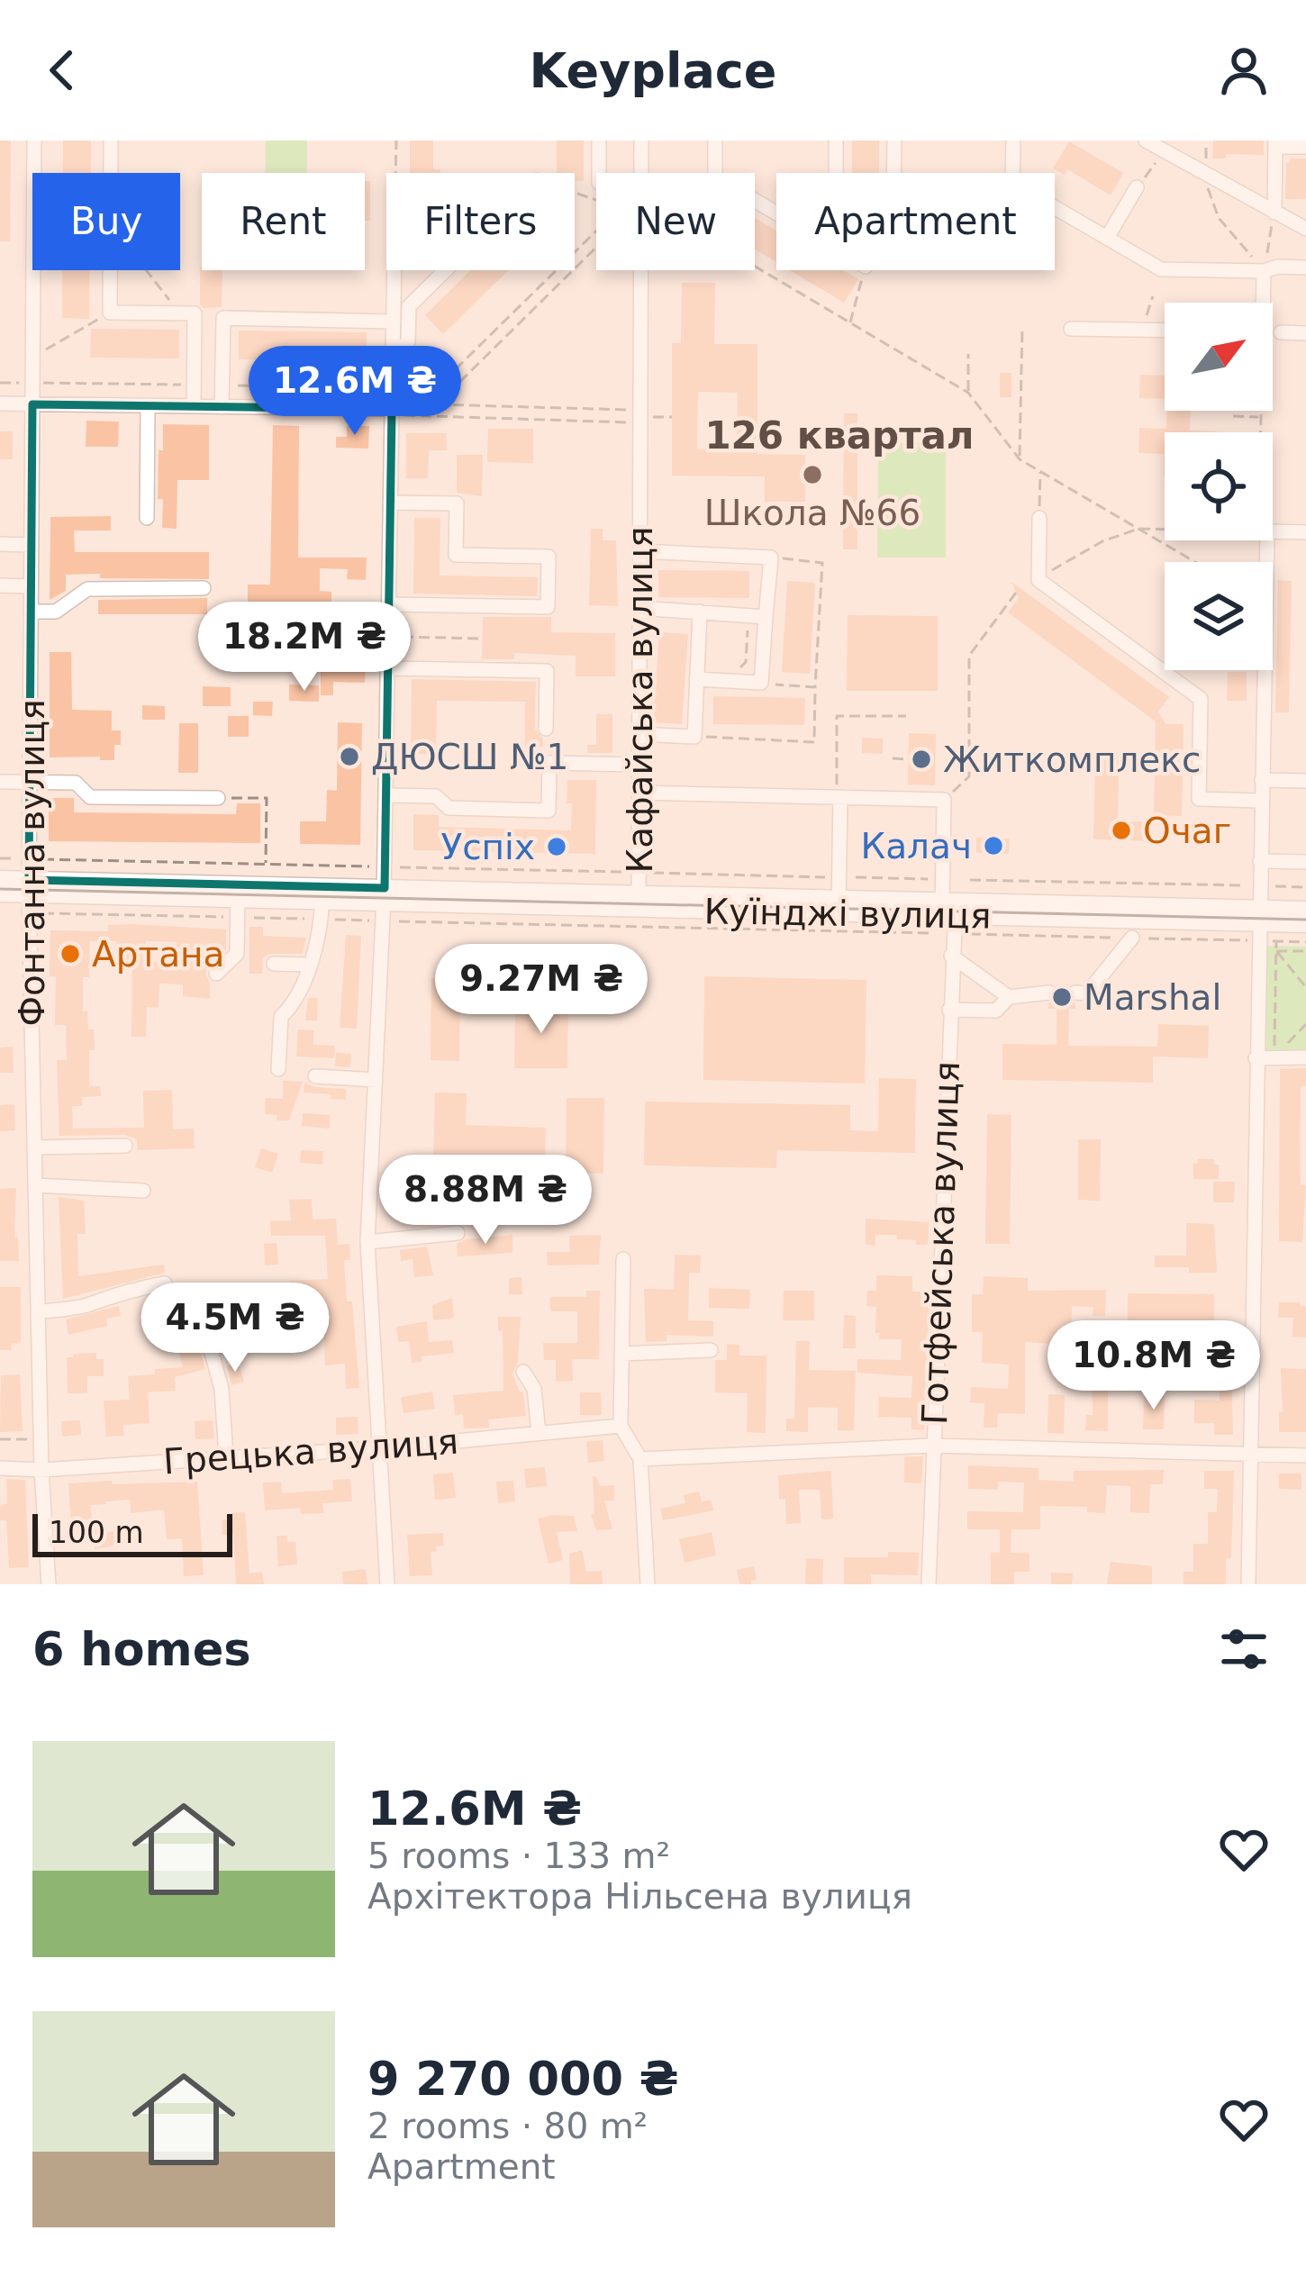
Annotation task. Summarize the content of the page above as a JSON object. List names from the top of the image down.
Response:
{
  "streets": {
    "main road": ["Куїнджі вулиця"],
    "street": [
      "Кафайська вулиця",
      "Фонтанна вулиця",
      "Готфейська вулиця",
      "Грецька вулиця"
    ]
  },
  "crossings": [
    ["Кафайська вулиця", "Куїнджі вулиця"],
    ["Фонтанна вулиця", "Куїнджі вулиця"],
    ["Фонтанна вулиця", "Грецька вулиця"],
    ["Куїнджі вулиця", "Готфейська вулиця"]
  ],
  "districts": ["126 квартал"],
  "places": [
    "Школа №66",
    "ДЮСШ №1",
    "Житкомплекс",
    "Очаг",
    "Калач",
    "Успіх",
    "Артана",
    "Marshal"
  ],
  "scale_bar": "100 m",
  "north": "top right",
  "page": {
    "header": "Keyplace",
    "chip": [
      "Buy",
      "Rent",
      "Filters",
      "New",
      "Apartment"
    ],
    "price": [
      "12.6M ₴",
      "18.2M ₴",
      "9.27M ₴",
      "8.88M ₴",
      "4.5M ₴",
      "10.8M ₴"
    ],
    "scale": "100 m",
    "heading": "6 homes",
    "list": [
      {
        "name": "12.6M ₴",
        "note": "5 rooms · 133 m² · Архітектора Нільсена вулиця"
      },
      {
        "name": "9 270 000 ₴",
        "note": "2 rooms · 80 m² · Apartment"
      }
    ]
  }
}
